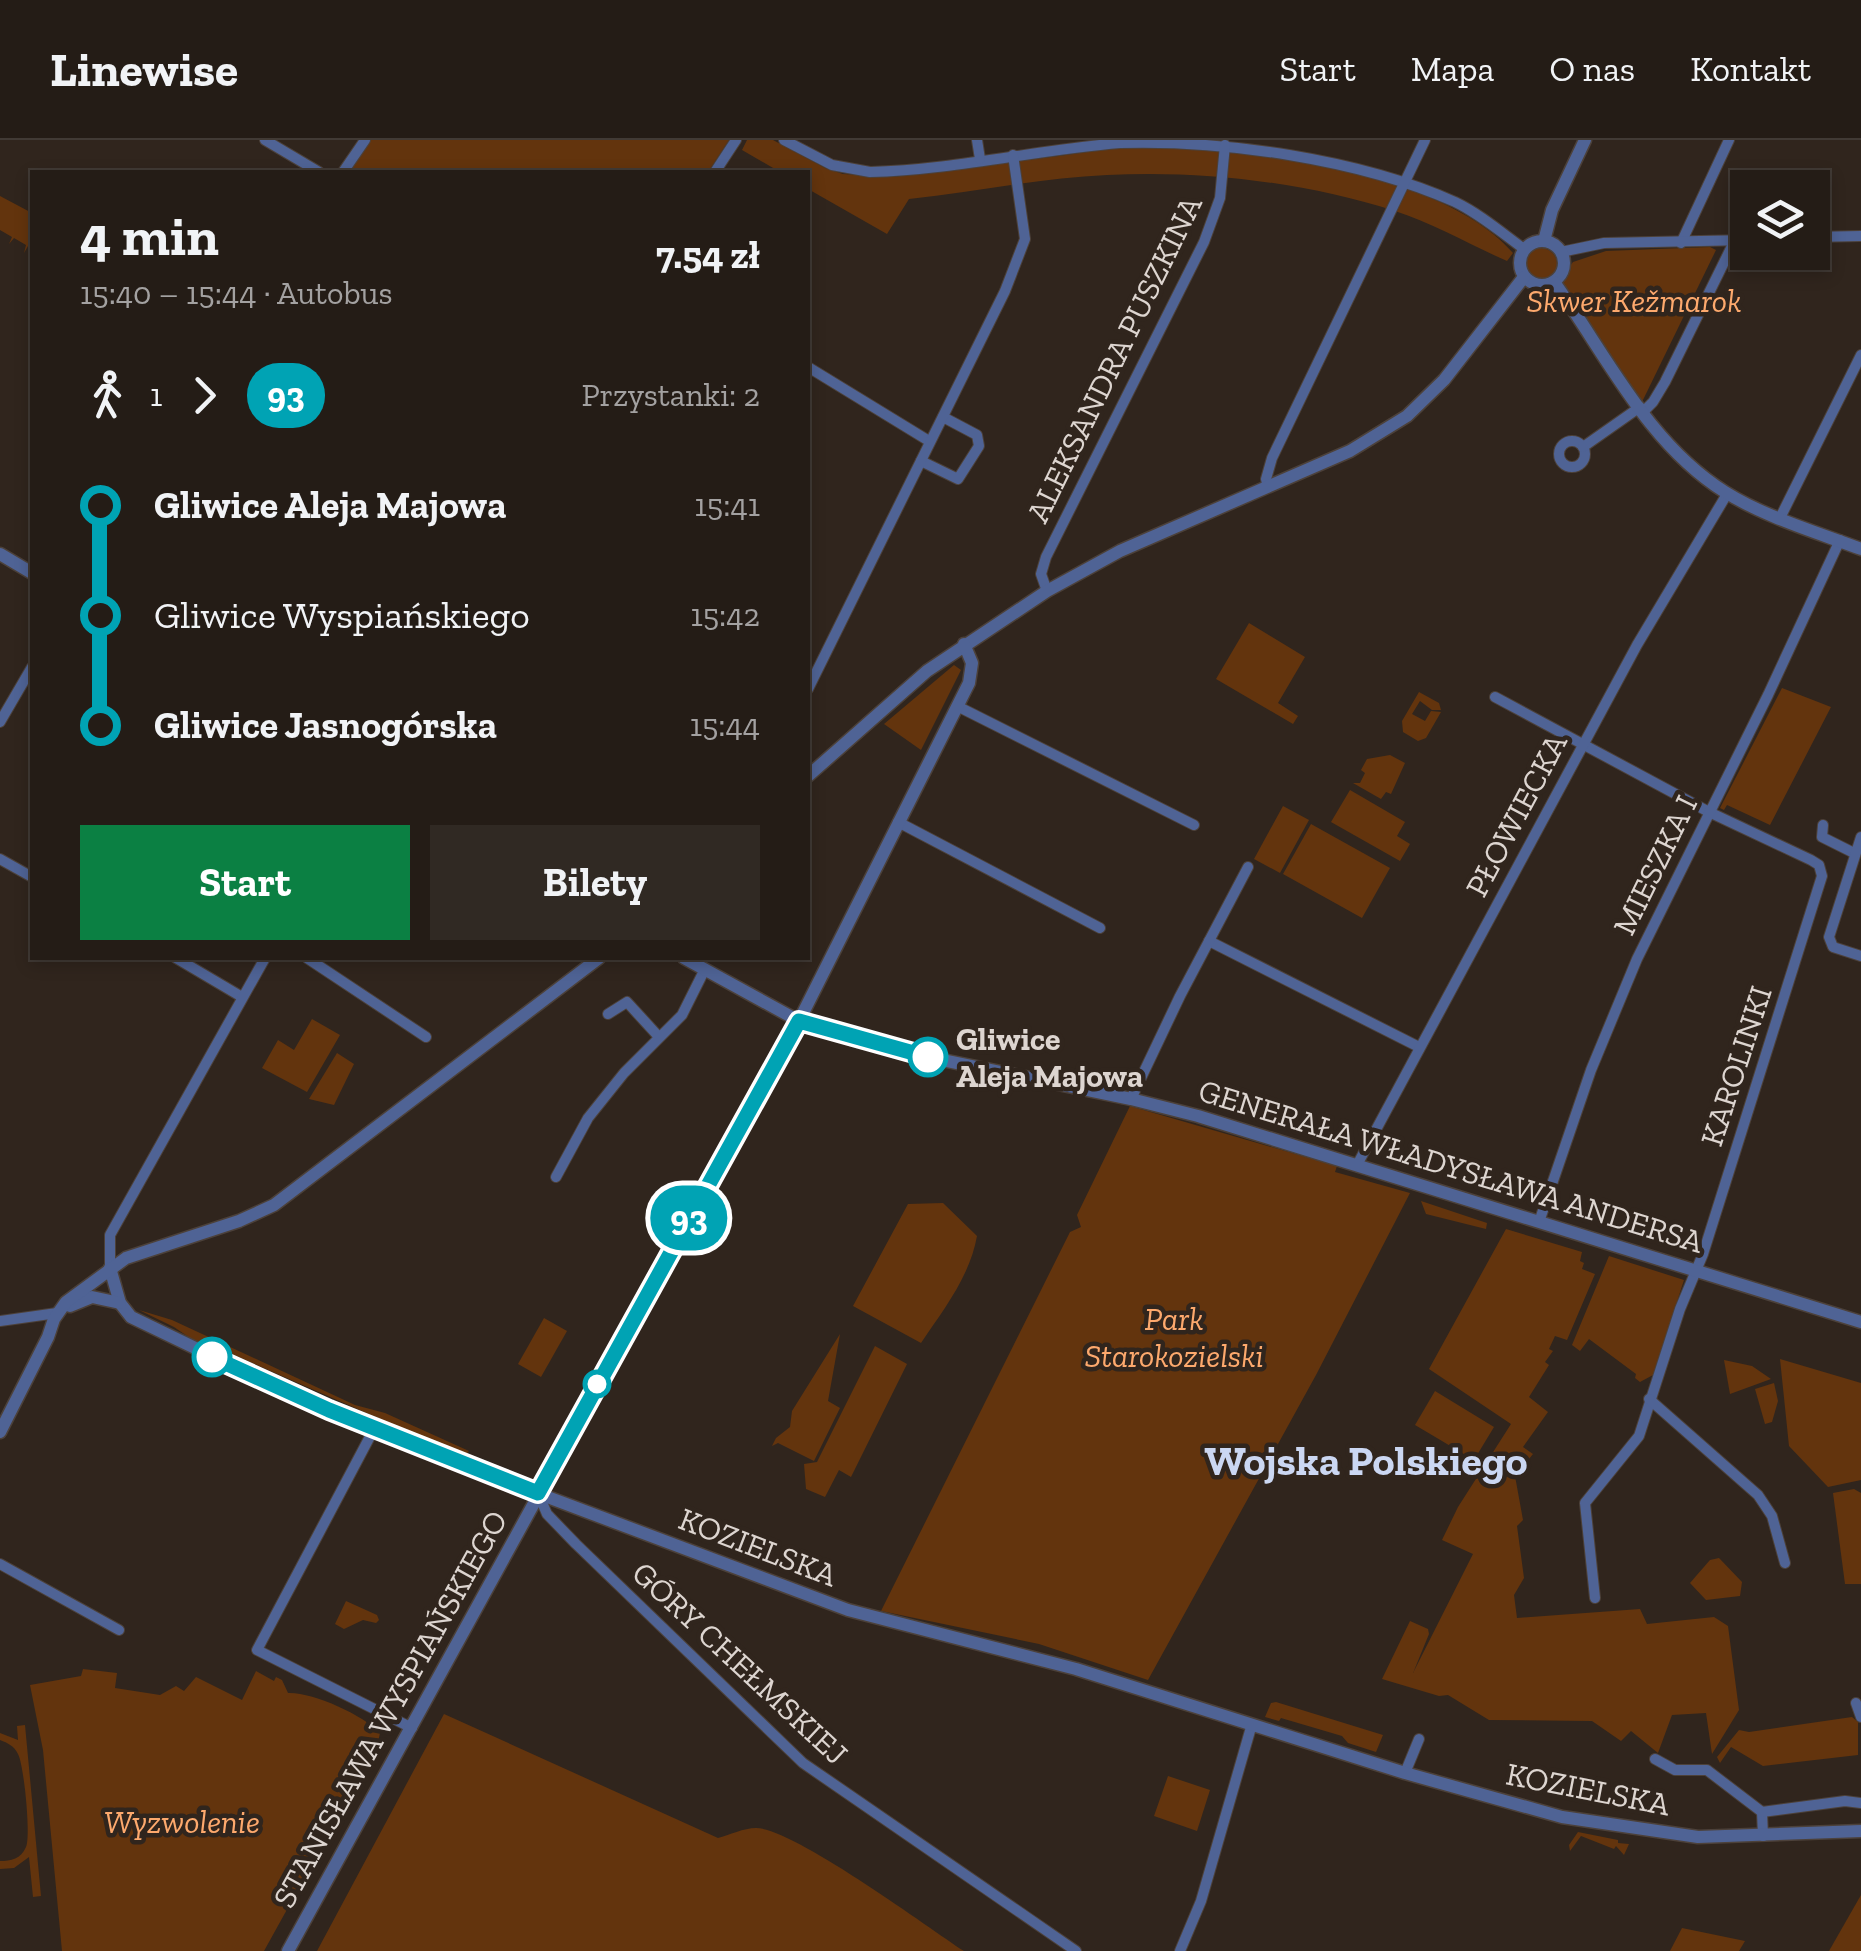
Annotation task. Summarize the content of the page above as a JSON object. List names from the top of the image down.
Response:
{
  "streets": {
    "street": [
      "ALEKSANDRA PUSZKINA",
      "PŁOWIECKA",
      "MIESZKA I",
      "KAROLINKI",
      "GENERAŁA WŁADYSŁAWA ANDERSA",
      "KOZIELSKA",
      "GÓRY CHEŁMSKIEJ",
      "STANISŁAWA WYSPIAŃSKIEGO"
    ]
  },
  "crossings": [
    ["PŁOWIECKA", "GENERAŁA WŁADYSŁAWA ANDERSA"],
    ["MIESZKA I", "KAROLINKI"],
    ["MIESZKA I", "GENERAŁA WŁADYSŁAWA ANDERSA"],
    ["KAROLINKI", "GENERAŁA WŁADYSŁAWA ANDERSA"],
    ["GENERAŁA WŁADYSŁAWA ANDERSA", "STANISŁAWA WYSPIAŃSKIEGO"],
    ["KOZIELSKA", "GÓRY CHEŁMSKIEJ"],
    ["KOZIELSKA", "STANISŁAWA WYSPIAŃSKIEGO"],
    ["GÓRY CHEŁMSKIEJ", "STANISŁAWA WYSPIAŃSKIEGO"]
  ],
  "districts": ["Wojska Polskiego"],
  "parks": ["Skwer Kežmarok", "Park Starokozielski", "Wyzwolenie"],
  "places": ["Gliwice Aleja Majowa"],
  "lines": ["bus line 93"],
  "page": {
    "header": "Linewise",
    "nav": [
      "Start",
      "Mapa",
      "O nas",
      "Kontakt"
    ],
    "on_map": "93",
    "heading": ["4 min", "15:40 – 15:44 · Autobus", "7.54 zł"],
    "legs": ["1", "93", "Przystanki: 2"],
    "list": [
      {
        "name": "Gliwice Aleja Majowa",
        "value": "15:41"
      },
      {
        "name": "Gliwice Wyspiańskiego",
        "value": "15:42"
      },
      {
        "name": "Gliwice Jasnogórska",
        "value": "15:44"
      }
    ],
    "buttons": ["Start", "Bilety"]
  }
}
